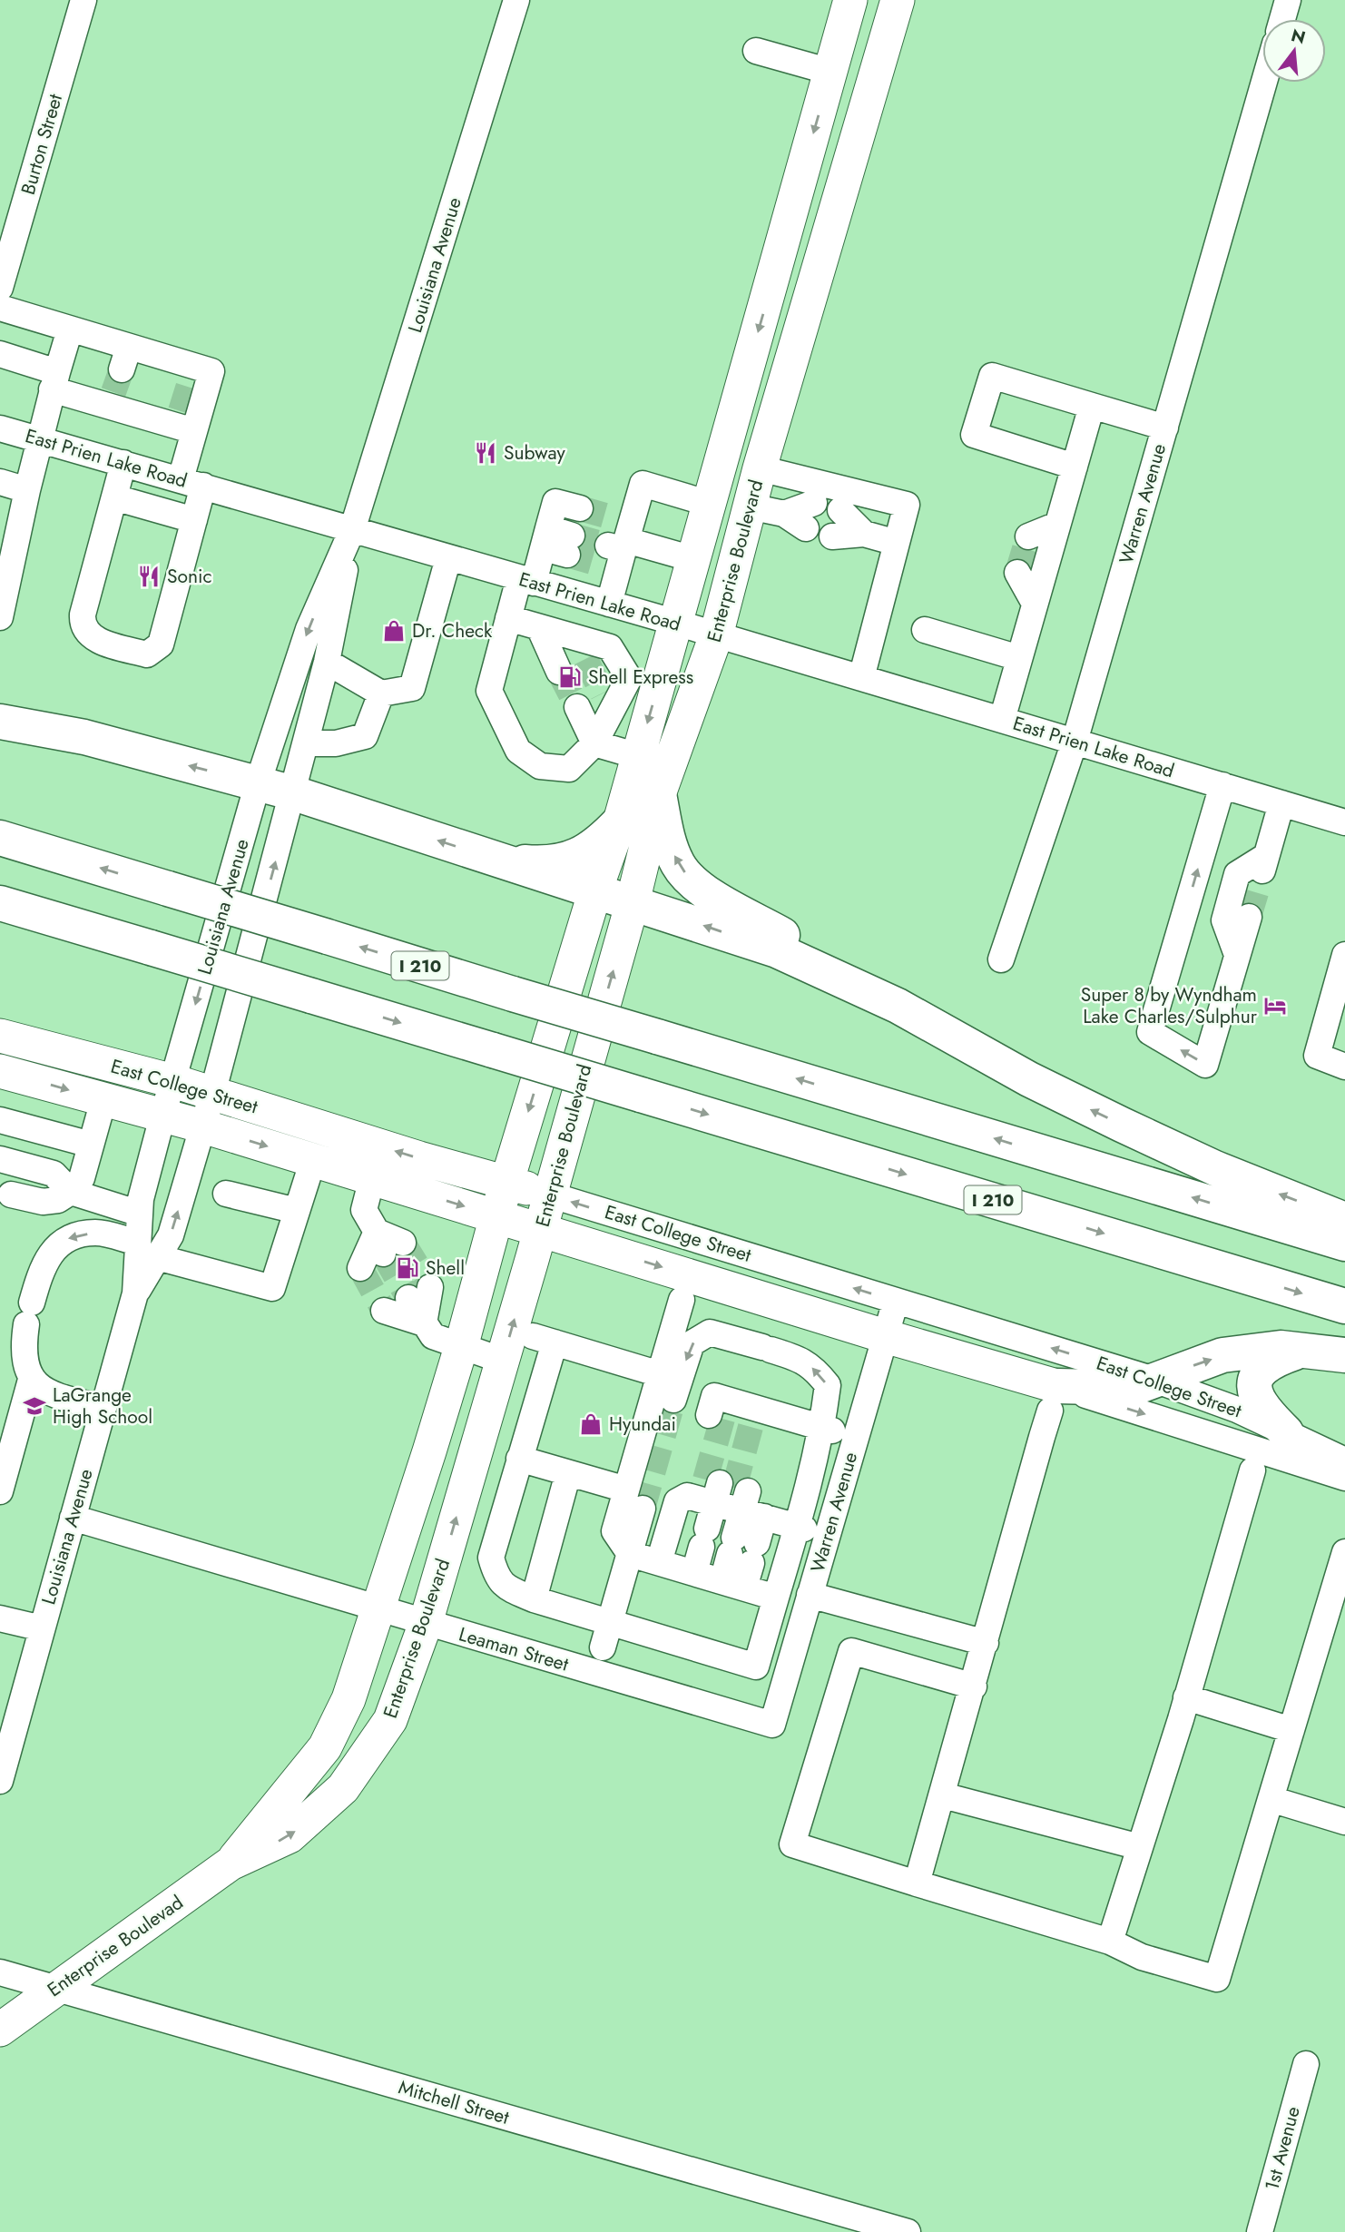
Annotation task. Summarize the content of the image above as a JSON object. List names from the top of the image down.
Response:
{
  "streets": {
    "highway": ["I 210"],
    "main road": ["Enterprise Boulevard", "East College Street", "Enterprise Boulevad"],
    "street": [
      "Burton Street",
      "Louisiana Avenue",
      "East Prien Lake Road",
      "Warren Avenue",
      "Leaman Street",
      "Mitchell Street",
      "1st Avenue"
    ]
  },
  "crossings": [
    ["Louisiana Avenue", "East Prien Lake Road"],
    ["Louisiana Avenue", "East College Street"],
    ["Louisiana Avenue", "Leaman Street"],
    ["East Prien Lake Road", "Warren Avenue"],
    ["East Prien Lake Road", "Enterprise Boulevard"],
    ["Warren Avenue", "East College Street"],
    ["Warren Avenue", "Leaman Street"],
    ["Enterprise Boulevard", "East College Street"],
    ["Enterprise Boulevard", "Leaman Street"],
    ["Enterprise Boulevard", "Enterprise Boulevad"],
    ["Enterprise Boulevad", "Mitchell Street"]
  ],
  "places": {
    "restaurant": ["Subway", "Sonic"],
    "shop": ["Dr. Check", "Hyundai"],
    "fuel station": ["Shell Express", "Shell"],
    "hotel": ["Super 8 by Wyndham Lake Charles/Sulphur"],
    "school or university": ["LaGrange High School"]
  },
  "north": "top"
}
